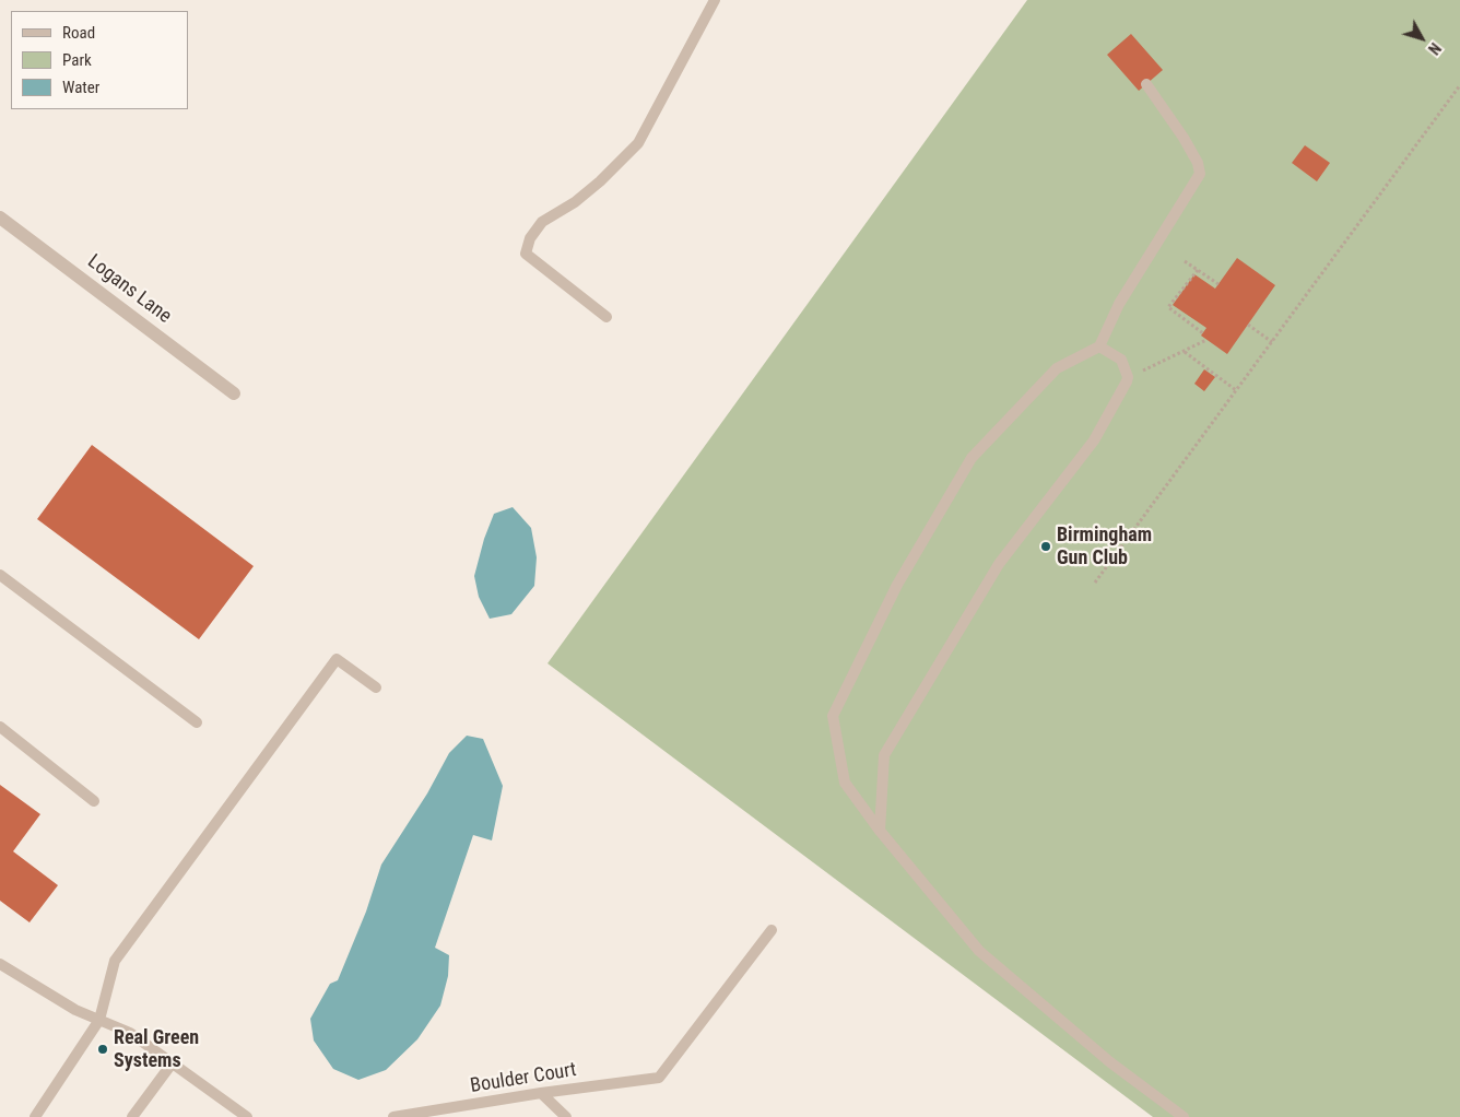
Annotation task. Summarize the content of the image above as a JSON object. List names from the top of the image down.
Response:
{
  "streets": {
    "street": ["Logans Lane"],
    "lane": ["Boulder Court"]
  },
  "places": ["Birmingham Gun Club", "Real Green Systems"],
  "legend": ["Road", "Park", "Water"],
  "north": "bottom right"
}
